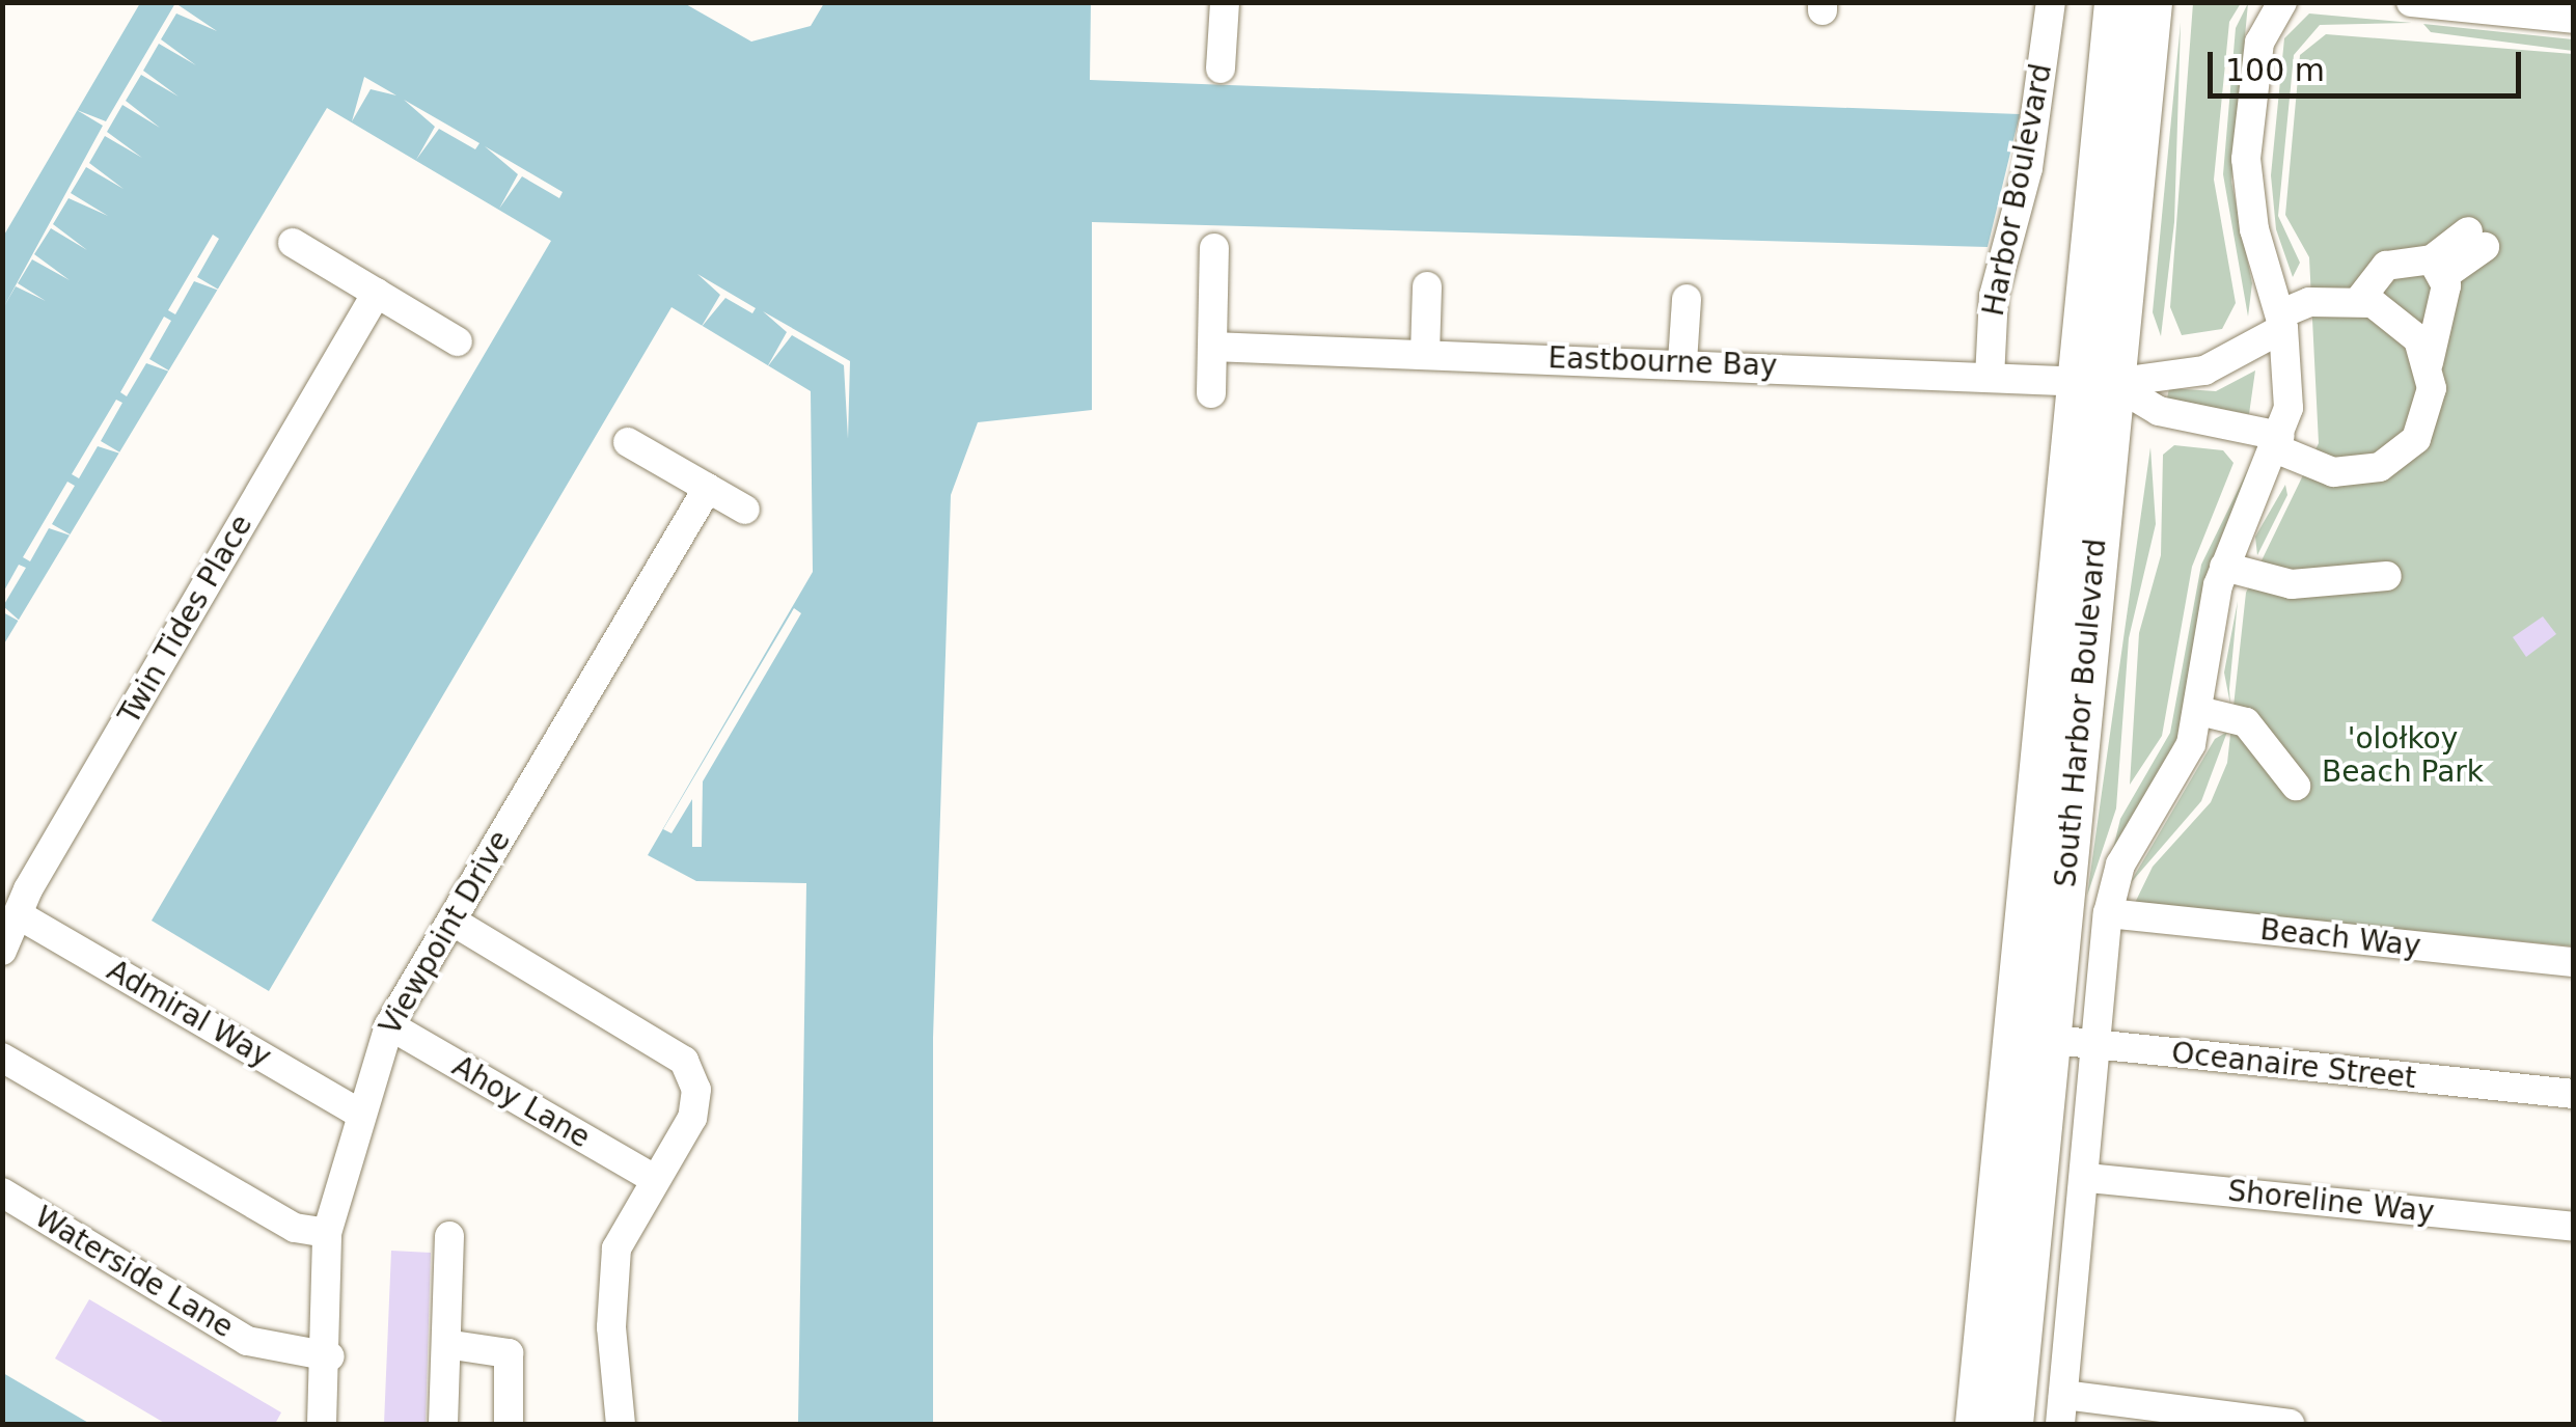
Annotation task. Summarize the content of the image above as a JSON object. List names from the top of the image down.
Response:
{
  "streets": {
    "main road": ["South Harbor Boulevard"],
    "street": [
      "Harbor Boulevard",
      "Eastbourne Bay",
      "Twin Tides Place",
      "Viewpoint Drive",
      "Beach Way",
      "Admiral Way",
      "Oceanaire Street",
      "Ahoy Lane",
      "Shoreline Way",
      "Waterside Lane"
    ]
  },
  "crossings": [
    ["Harbor Boulevard", "Eastbourne Bay"],
    ["Eastbourne Bay", "South Harbor Boulevard"],
    ["Twin Tides Place", "Admiral Way"],
    ["South Harbor Boulevard", "Oceanaire Street"],
    ["Viewpoint Drive", "Admiral Way"],
    ["Viewpoint Drive", "Ahoy Lane"],
    ["Viewpoint Drive", "Waterside Lane"]
  ],
  "parks": ["'olołkoy Beach Park"],
  "scale_bar": "100 m"
}
